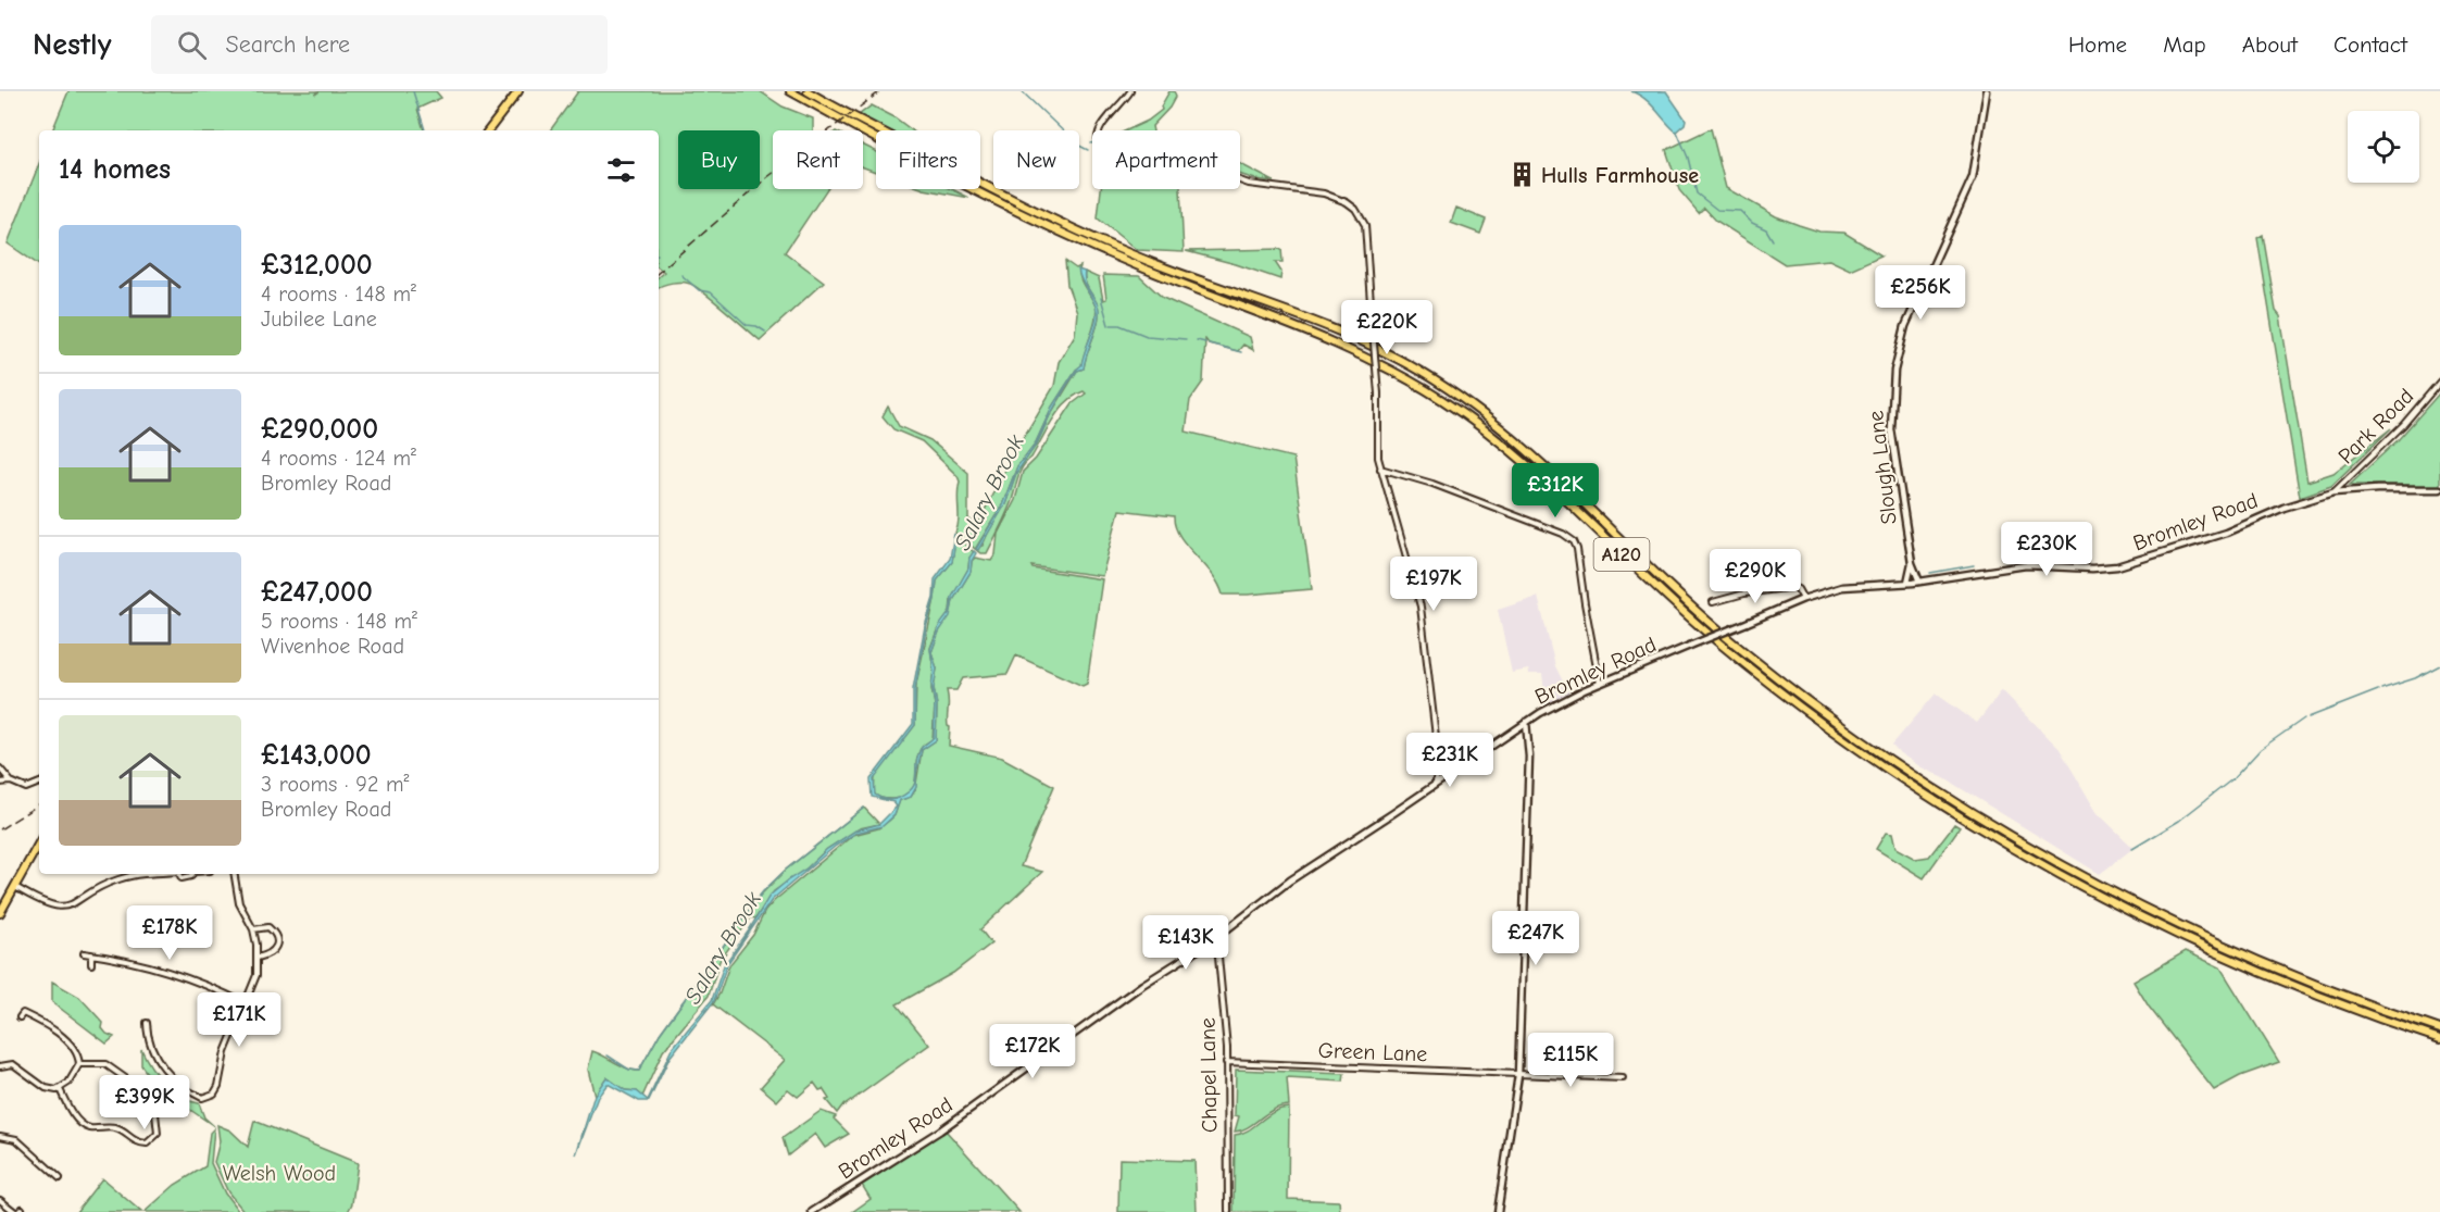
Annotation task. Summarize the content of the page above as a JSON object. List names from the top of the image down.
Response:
{
  "streets": {
    "main road": ["A120"],
    "street": [
      "Park Road",
      "Slough Lane",
      "Bromley Road",
      "Green Lane",
      "Chapel Lane"
    ]
  },
  "crossings": [
    ["Park Road", "Bromley Road"],
    ["Slough Lane", "Bromley Road"],
    ["Bromley Road", "Chapel Lane"],
    ["Green Lane", "Chapel Lane"]
  ],
  "water": ["Salary Brook"],
  "parks": ["Welsh Wood"],
  "places": {
    "building": ["Hulls Farmhouse"]
  },
  "page": {
    "header": "Nestly",
    "search": "Search here",
    "nav": [
      "Home",
      "Map",
      "About",
      "Contact"
    ],
    "chip": [
      "Buy",
      "Rent",
      "Filters",
      "New",
      "Apartment"
    ],
    "heading": "14 homes",
    "list": [
      {
        "name": "£312,000",
        "note": "4 rooms · 148 m² · Jubilee Lane"
      },
      {
        "name": "£290,000",
        "note": "4 rooms · 124 m² · Bromley Road"
      },
      {
        "name": "£247,000",
        "note": "5 rooms · 148 m² · Wivenhoe Road"
      },
      {
        "name": "£143,000",
        "note": "3 rooms · 92 m² · Bromley Road"
      }
    ],
    "price": [
      "£256K",
      "£220K",
      "£312K",
      "£230K",
      "£290K",
      "£197K",
      "£231K",
      "£178K",
      "£247K",
      "£143K",
      "£171K",
      "£172K",
      "£115K",
      "£399K"
    ]
  }
}
